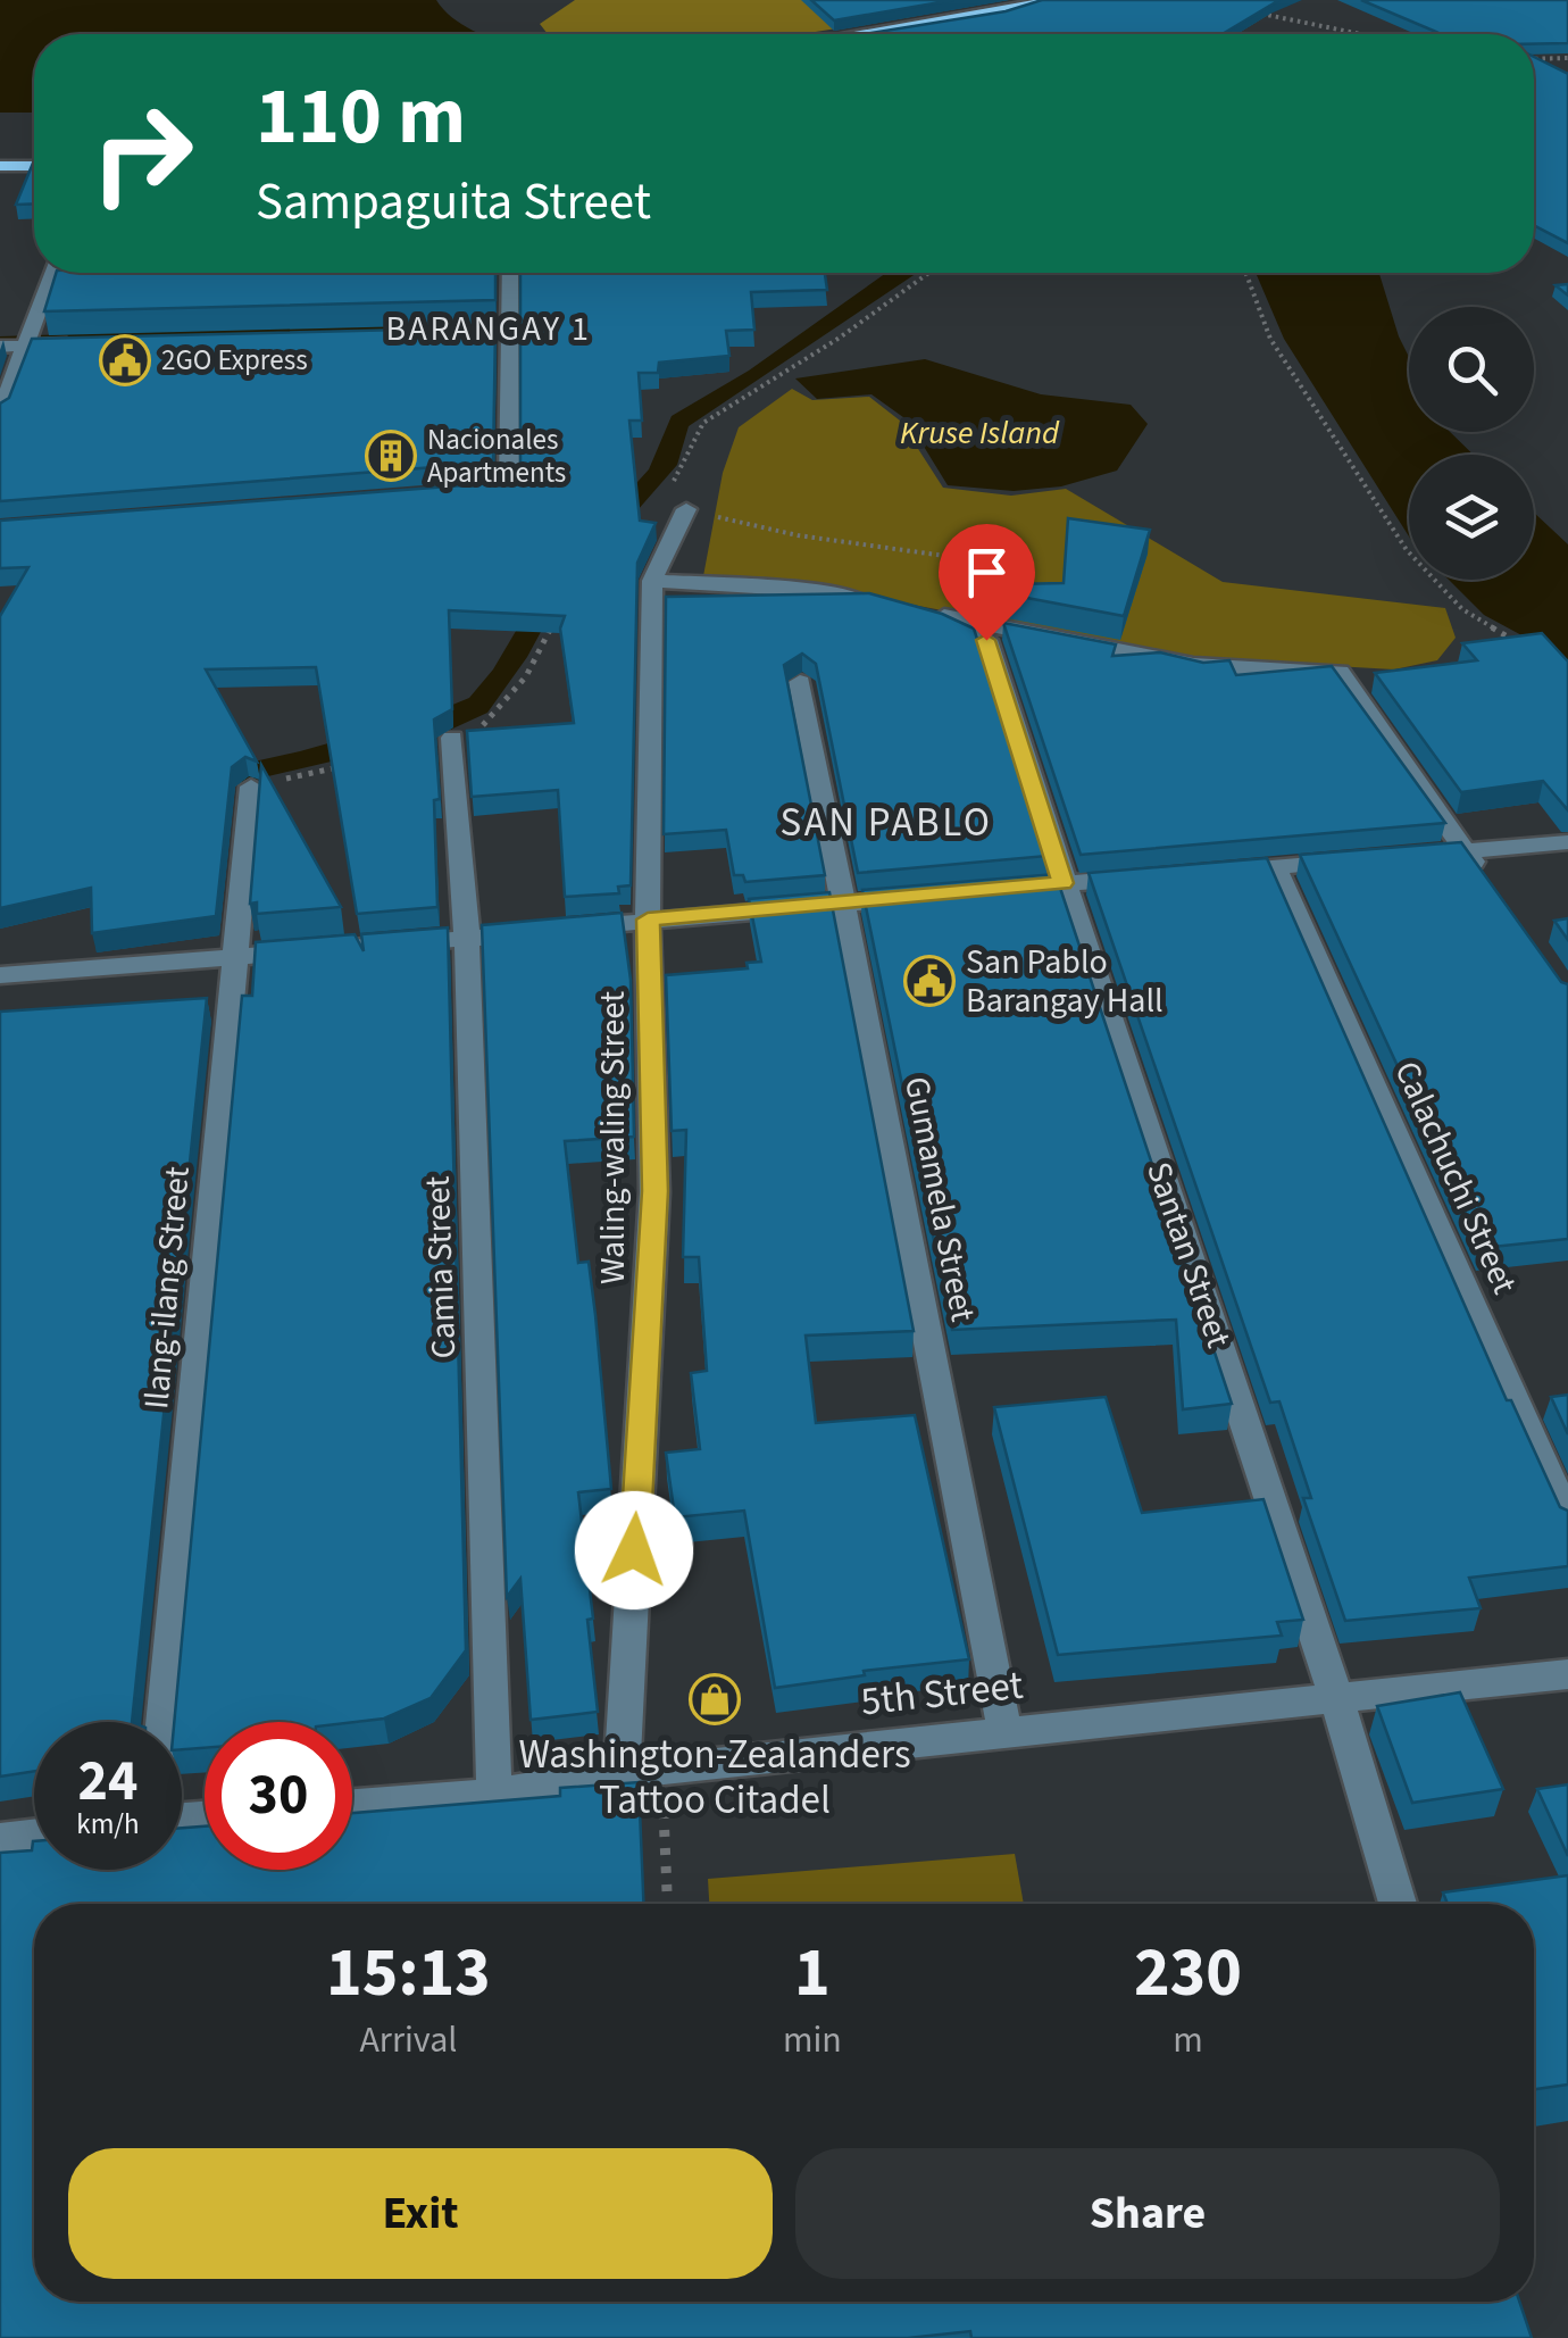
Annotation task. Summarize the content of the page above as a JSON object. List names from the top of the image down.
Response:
{
  "streets": {
    "street": [
      "Waling-waling Street",
      "Calachuchi Street",
      "Gumamela Street",
      "Santan Street",
      "Camia Street",
      "Ilang-ilang Street",
      "5th Street"
    ]
  },
  "crossings": [
    ["Waling-waling Street", "5th Street"],
    ["Gumamela Street", "5th Street"],
    ["Santan Street", "5th Street"],
    ["Camia Street", "5th Street"]
  ],
  "districts": ["BARANGAY 1", "SAN PABLO"],
  "water": ["Kruse Island"],
  "places": {
    "public building": ["2GO Express", "San Pablo Barangay Hall"],
    "building": ["Nacionales Apartments"],
    "shop": ["Washington-Zealanders Tattoo Citadel"]
  },
  "page": {
    "turn": ["110 m", "Sampaguita Street"],
    "speed": "24 km/h",
    "limit": "30",
    "eta": [
      "15:13",
      "Arrival",
      "1",
      "min",
      "230",
      "m"
    ],
    "buttons": ["Exit", "Share"]
  }
}
